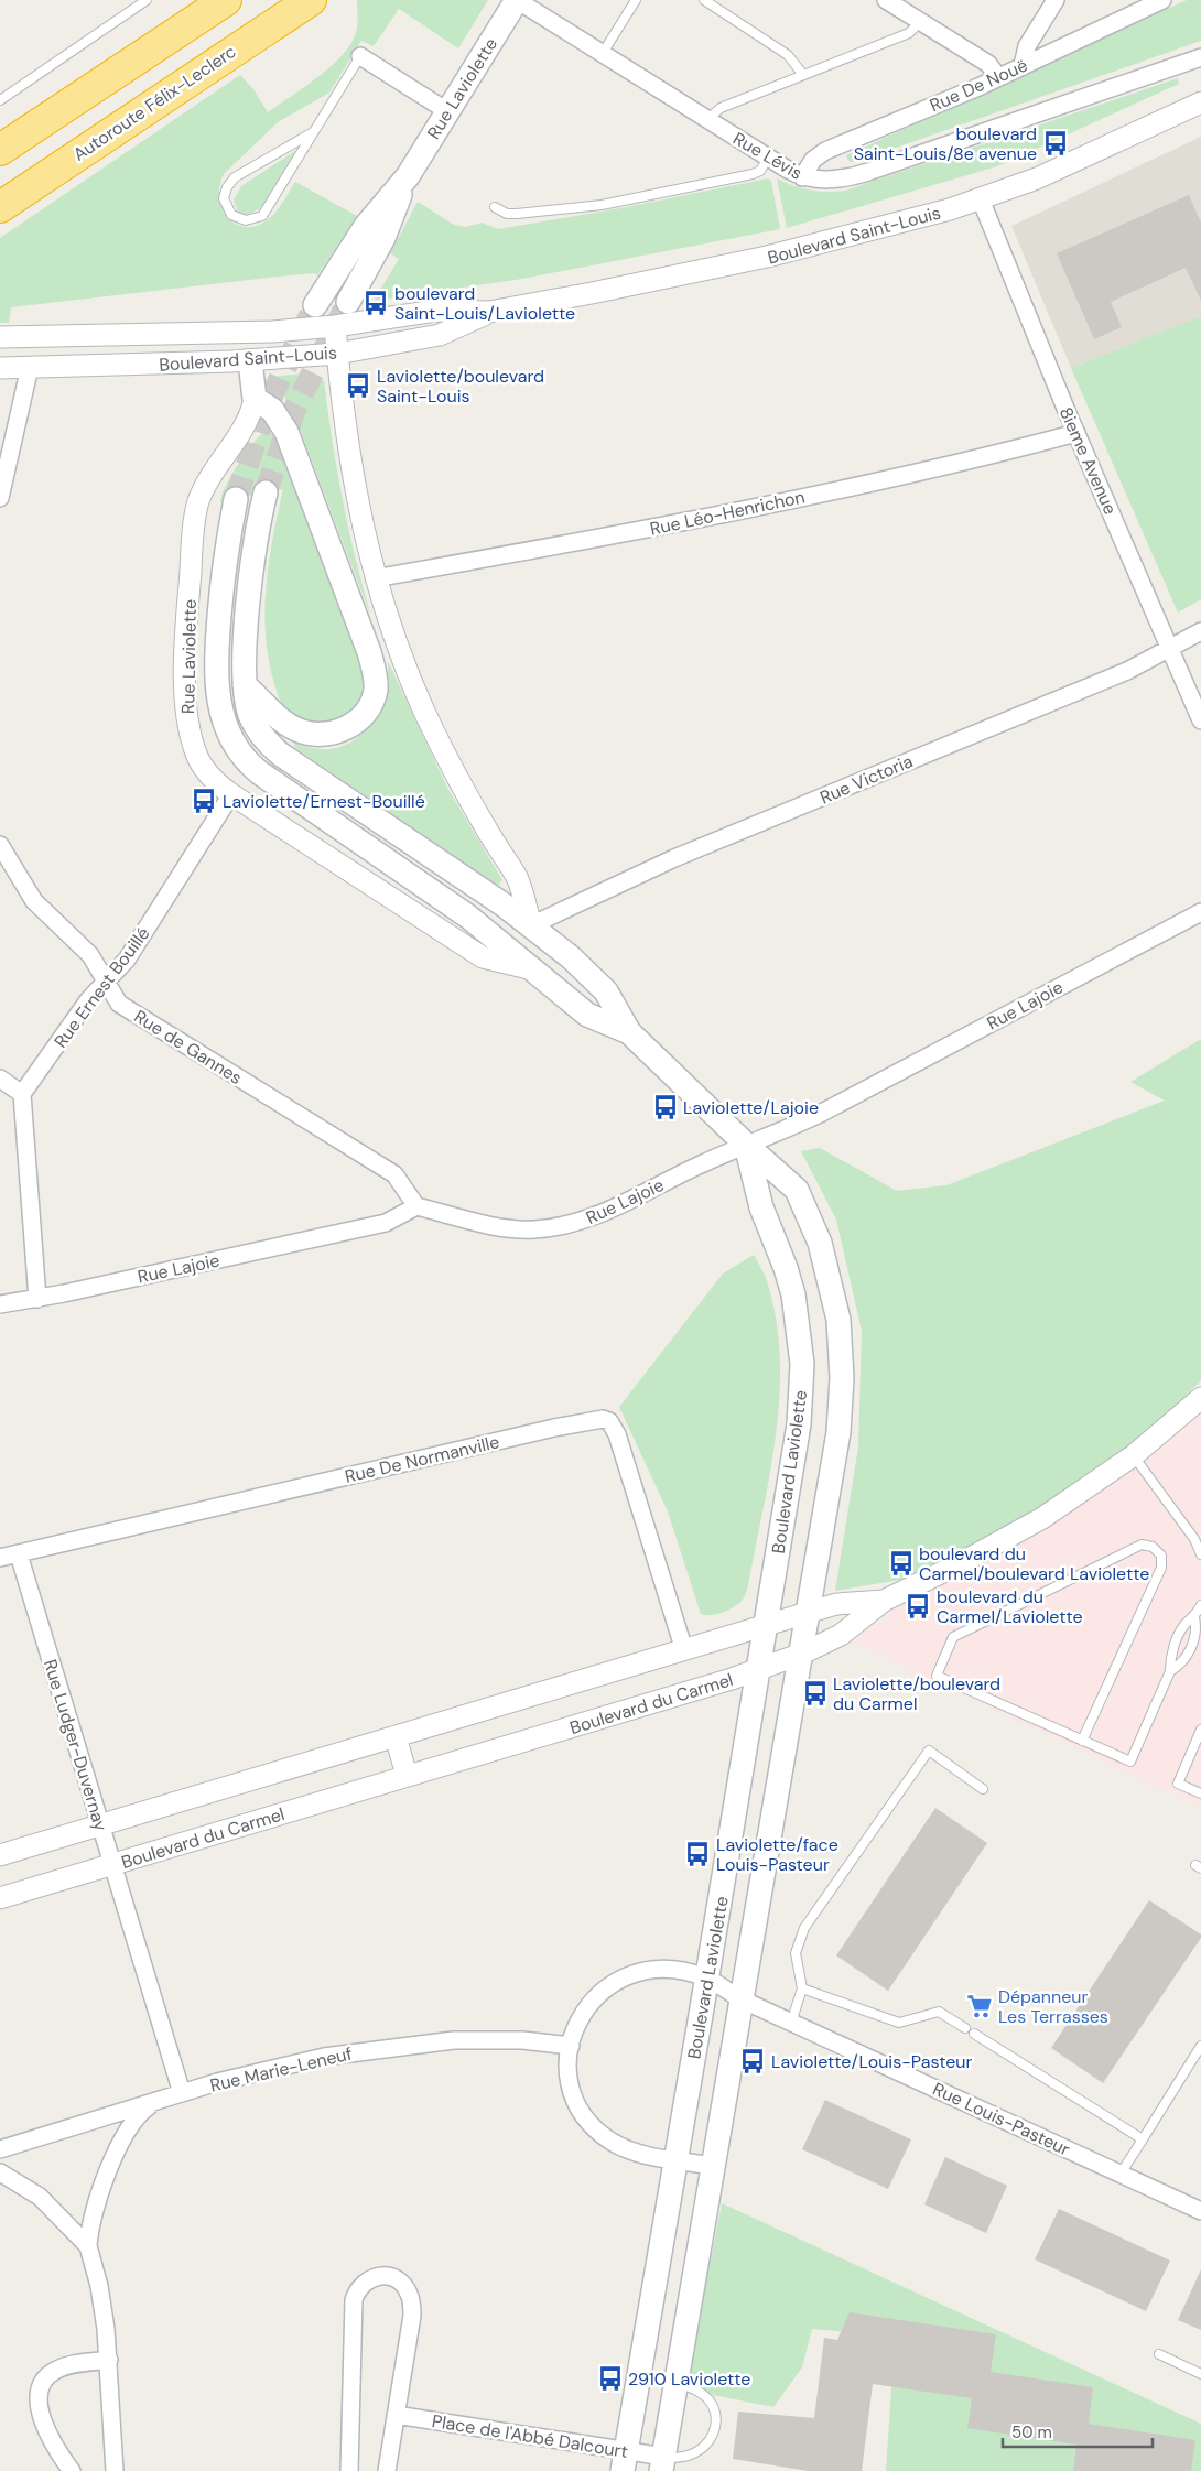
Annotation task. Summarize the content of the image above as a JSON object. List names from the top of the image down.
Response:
{
  "streets": {
    "highway": ["Autoroute Félix-Leclerc"],
    "main road": ["Rue Laviolette", "Boulevard Laviolette"],
    "street": [
      "Rue De Nouë",
      "Rue Lévis",
      "Boulevard Saint-Louis",
      "8ieme Avenue",
      "Rue Léo-Henrichon",
      "Rue Victoria",
      "Rue Ernest Bouillé",
      "Rue Lajoie",
      "Rue de Gannes",
      "Rue De Normanville",
      "Boulevard du Carmel",
      "Rue Ludger-Duvernay",
      "Rue Marie-Leneuf",
      "Rue Louis-Pasteur",
      "Place de l'Abbé Dalcourt"
    ]
  },
  "crossings": [
    ["Rue De Nouë", "Rue Lévis"],
    ["Rue Laviolette", "Rue Lévis"],
    ["Rue Laviolette", "Rue Victoria"],
    ["Rue Laviolette", "Rue Ernest Bouillé"],
    ["Rue Laviolette", "Rue Lajoie"],
    ["Rue Laviolette", "Boulevard Laviolette"],
    ["Boulevard Saint-Louis", "8ieme Avenue"],
    ["8ieme Avenue", "Rue Léo-Henrichon"],
    ["8ieme Avenue", "Rue Victoria"],
    ["Rue Ernest Bouillé", "Rue de Gannes"],
    ["Rue Lajoie", "Rue de Gannes"],
    ["Rue Lajoie", "Boulevard Laviolette"],
    ["Rue De Normanville", "Boulevard du Carmel"],
    ["Rue De Normanville", "Rue Ludger-Duvernay"],
    ["Boulevard Laviolette", "Boulevard du Carmel"],
    ["Boulevard Laviolette", "Rue Louis-Pasteur"],
    ["Boulevard Laviolette", "Place de l'Abbé Dalcourt"],
    ["Boulevard du Carmel", "Rue Ludger-Duvernay"],
    ["Rue Ludger-Duvernay", "Rue Marie-Leneuf"]
  ],
  "places": {
    "bus stop": [
      "boulevard Saint-Louis/8e avenue",
      "boulevard Saint-Louis/Laviolette",
      "Laviolette/boulevard Saint-Louis",
      "Laviolette/Ernest-Bouillé",
      "Laviolette/Lajoie",
      "boulevard du Carmel/boulevard Laviolette",
      "boulevard du Carmel/Laviolette",
      "Laviolette/boulevard du Carmel",
      "Laviolette/face Louis-Pasteur",
      "Laviolette/Louis-Pasteur",
      "2910 Laviolette"
    ],
    "supermarket": ["Dépanneur Les Terrasses"]
  },
  "scale_bar": "50 m"
}
